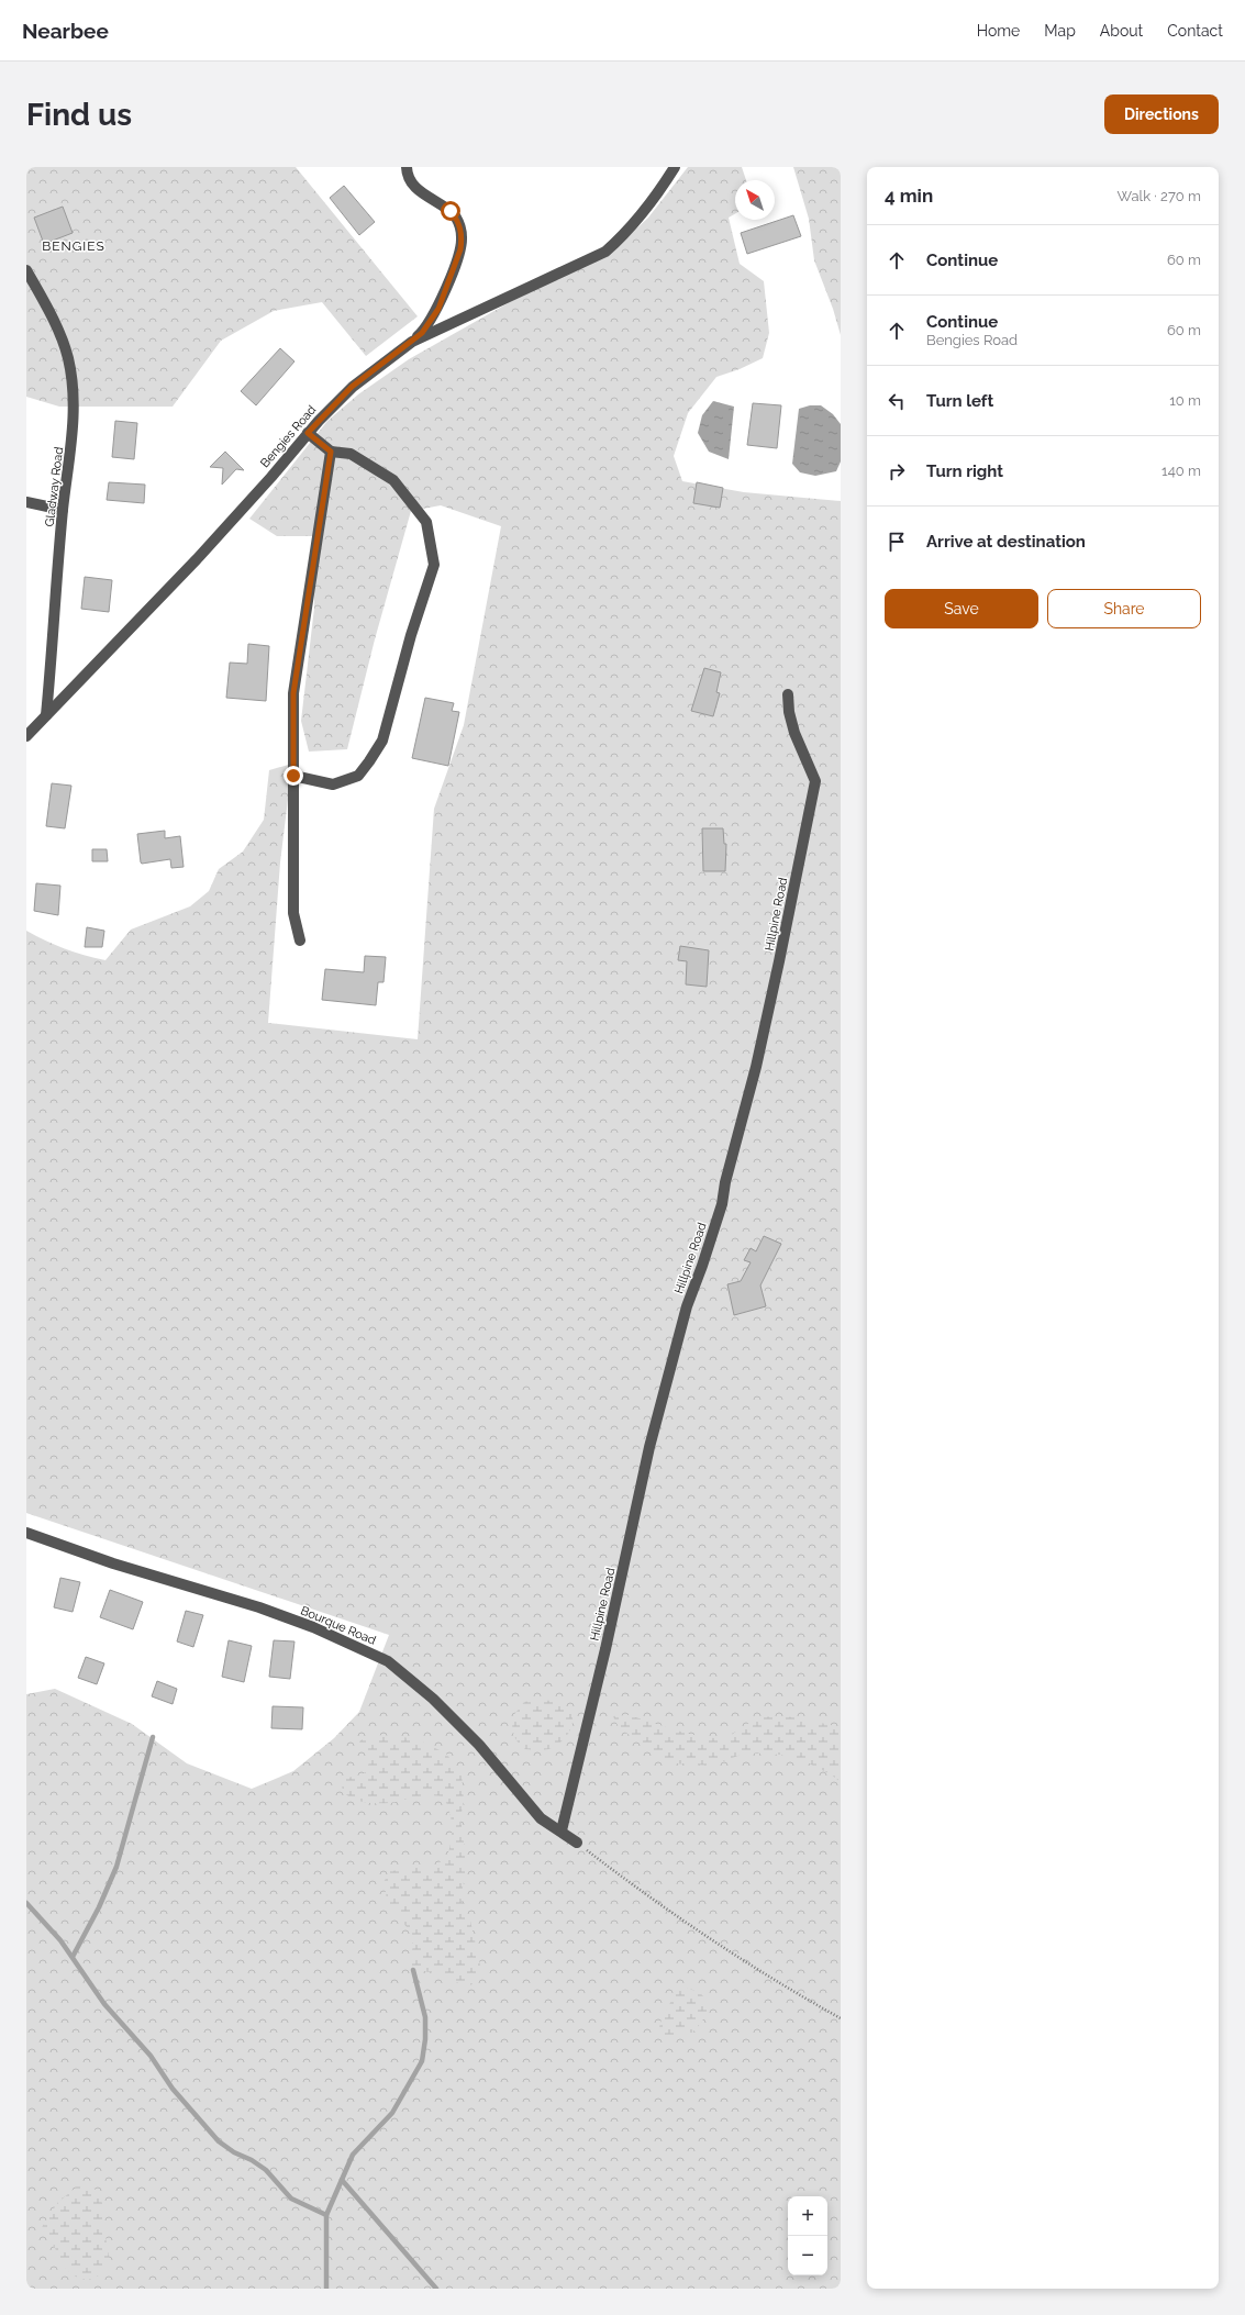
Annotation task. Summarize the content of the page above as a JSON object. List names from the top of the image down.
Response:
{
  "streets": {
    "street": [
      "Bengies Road",
      "Gladway Road",
      "Hillpine Road",
      "Bourque Road"
    ]
  },
  "crossings": [
    ["Bengies Road", "Gladway Road"],
    ["Hillpine Road", "Bourque Road"]
  ],
  "districts": ["BENGIES"],
  "north": "top left",
  "page": {
    "header": "Nearbee",
    "nav": [
      "Home",
      "Map",
      "About",
      "Contact"
    ],
    "buttons": [
      "Directions",
      ["Save", "Share"]
    ],
    "title": "Find us",
    "heading": ["4 min", "Walk · 270 m"],
    "list": [
      ["Continue", "60 m"],
      ["Continue", "Bengies Road", "60 m"],
      ["Turn left", "10 m"],
      ["Turn right", "140 m"],
      "Arrive at destination"
    ],
    "map_buttons": ["+", "−"]
  }
}
